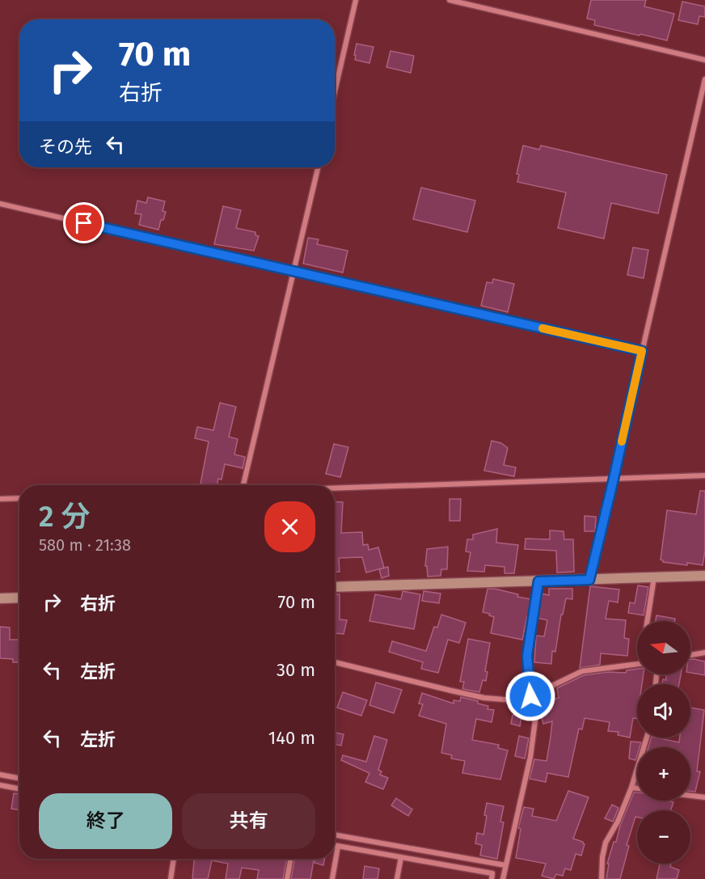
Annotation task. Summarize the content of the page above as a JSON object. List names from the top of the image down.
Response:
{
  "north": "left",
  "page": {
    "turn": ["70 m", "右折"],
    "then": "その先",
    "heading": ["2 分", "580 m · 21:38"],
    "list": [
      {
        "name": "右折",
        "value": "70 m"
      },
      {
        "name": "左折",
        "value": "30 m"
      },
      {
        "name": "左折",
        "value": "140 m"
      }
    ],
    "map_buttons": ["+", "−"],
    "buttons": ["終了", "共有"]
  }
}
